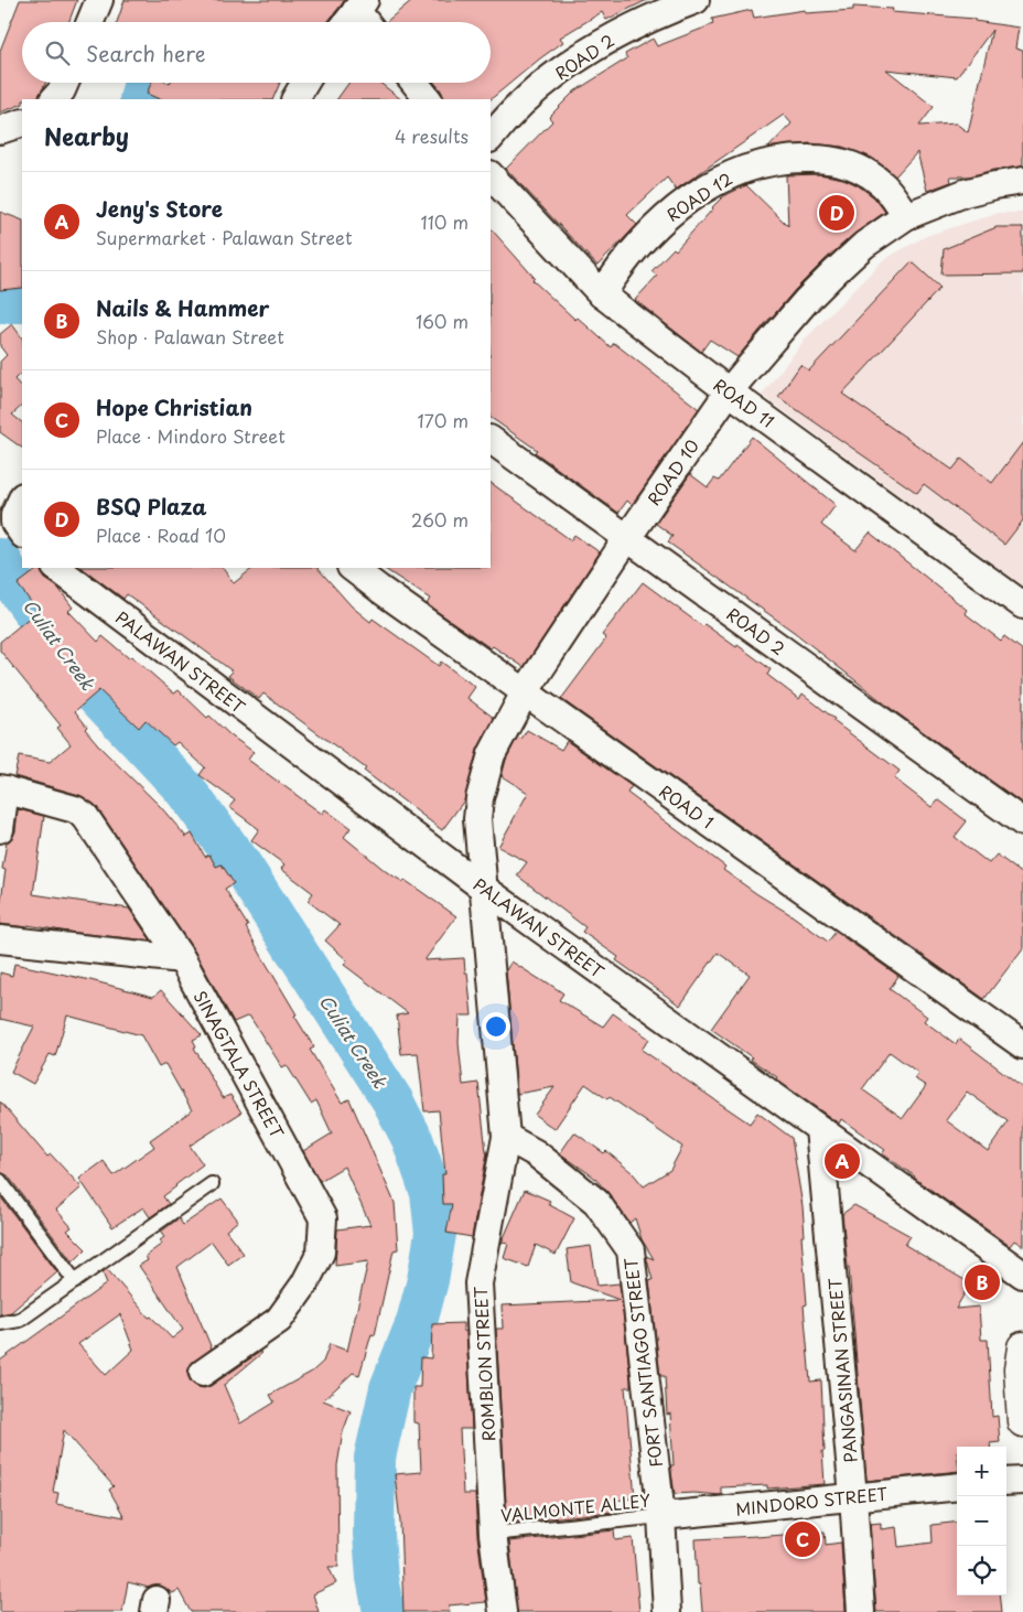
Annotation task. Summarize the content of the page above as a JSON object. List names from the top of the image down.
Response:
{
  "streets": {
    "street": [
      "ROAD 2",
      "ROAD 12",
      "ROAD 11",
      "ROAD 10",
      "PALAWAN STREET",
      "ROAD 1",
      "SINAGTALA STREET",
      "FORT SANTIAGO STREET",
      "ROMBLON STREET",
      "PANGASINAN STREET",
      "MINDORO STREET"
    ],
    "lane": ["VALMONTE ALLEY"]
  },
  "crossings": [
    ["ROAD 2", "ROAD 10"],
    ["ROAD 12", "ROAD 11"],
    ["ROAD 12", "ROAD 10"],
    ["ROAD 11", "ROAD 10"],
    ["ROAD 10", "PALAWAN STREET"],
    ["ROAD 10", "ROAD 1"],
    ["ROAD 10", "ROMBLON STREET"],
    ["PALAWAN STREET", "ROMBLON STREET"],
    ["PALAWAN STREET", "PANGASINAN STREET"],
    ["FORT SANTIAGO STREET", "ROMBLON STREET"],
    ["FORT SANTIAGO STREET", "MINDORO STREET"],
    ["FORT SANTIAGO STREET", "VALMONTE ALLEY"],
    ["ROMBLON STREET", "VALMONTE ALLEY"],
    ["PANGASINAN STREET", "MINDORO STREET"],
    ["MINDORO STREET", "VALMONTE ALLEY"]
  ],
  "water": ["Culiat Creek"],
  "page": {
    "search": "Search here",
    "heading": ["Nearby", "4 results"],
    "list": [
      {
        "mark": "A",
        "name": "Jeny's Store",
        "note": "Supermarket · Palawan Street",
        "value": "110 m"
      },
      {
        "mark": "B",
        "name": "Nails & Hammer",
        "note": "Shop · Palawan Street",
        "value": "160 m"
      },
      {
        "mark": "C",
        "name": "Hope Christian",
        "note": "Place · Mindoro Street",
        "value": "170 m"
      },
      {
        "mark": "D",
        "name": "BSQ Plaza",
        "note": "Place · Road 10",
        "value": "260 m"
      }
    ],
    "pins": [
      "D",
      "A",
      "B",
      "C"
    ],
    "map_buttons": ["+", "−"]
  }
}
